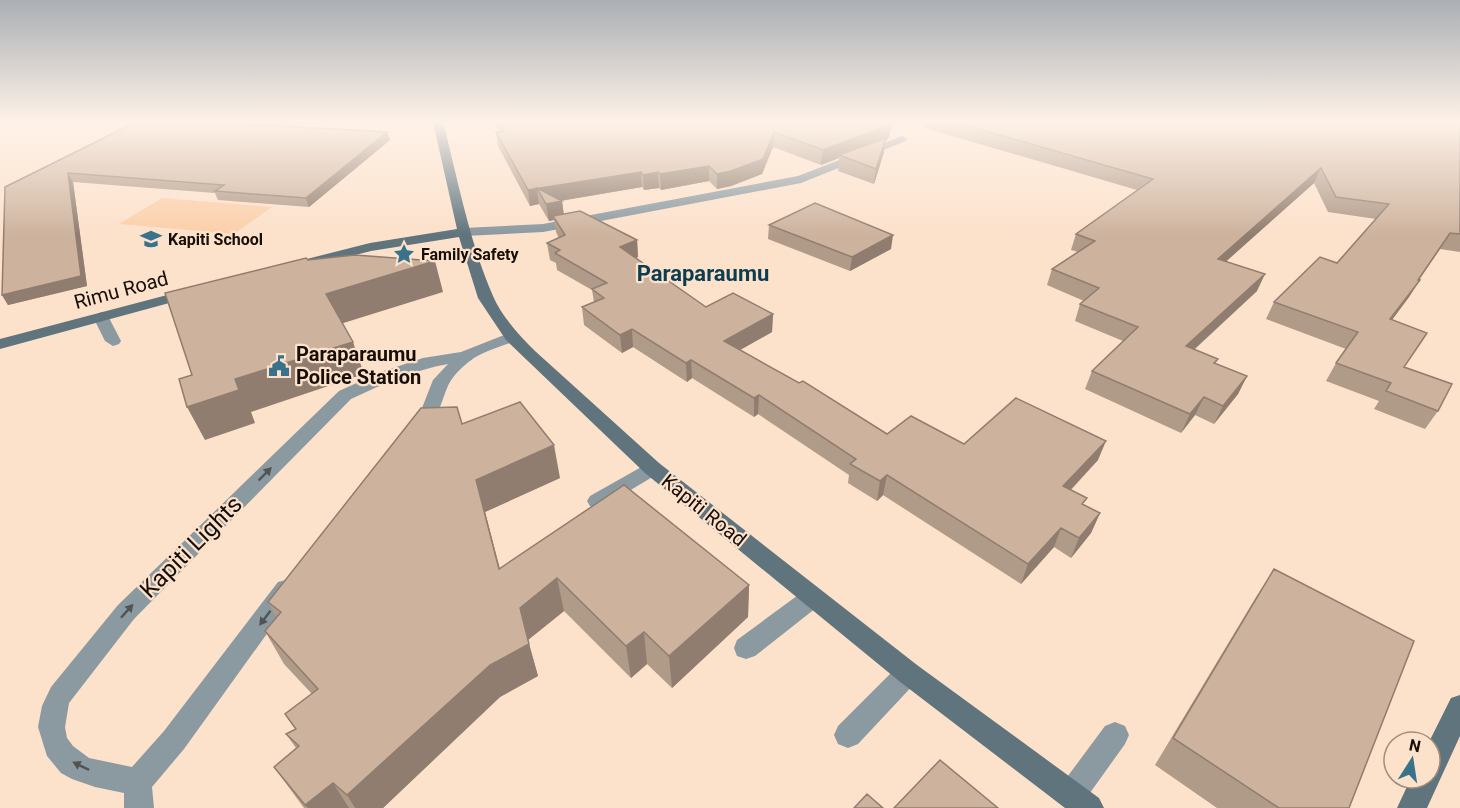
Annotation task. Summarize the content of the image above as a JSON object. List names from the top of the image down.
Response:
{
  "streets": {
    "main road": ["Rimu Road", "Kapiti Road"],
    "street": ["Kapiti Lights"]
  },
  "crossings": [
    ["Kapiti Road", "Kapiti Lights"]
  ],
  "districts": ["Paraparaumu"],
  "places": {
    "school or university": ["Kapiti School"],
    "place": ["Family Safety"],
    "public building": ["Paraparaumu Police Station"]
  },
  "north": "top"
}
